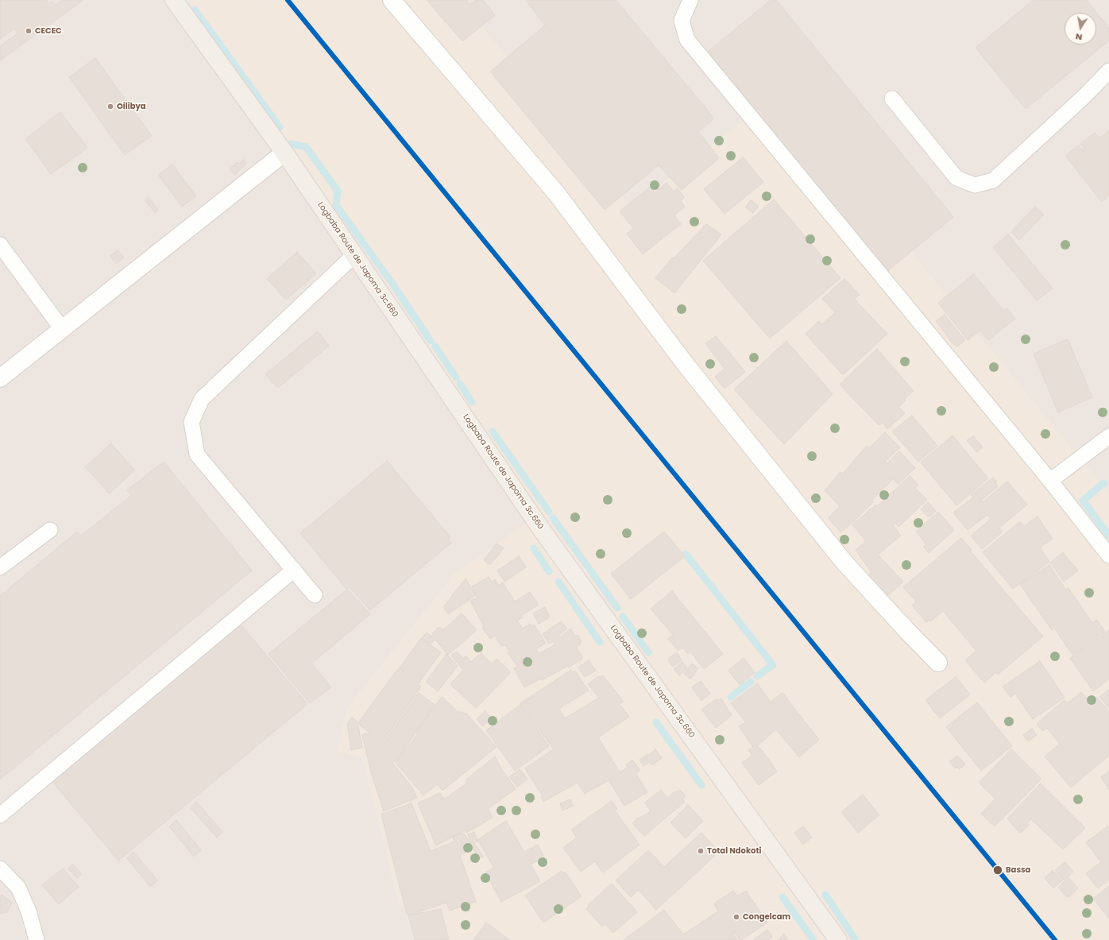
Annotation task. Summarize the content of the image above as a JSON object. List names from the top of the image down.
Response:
{
  "streets": {
    "main road": ["Logbaba Route de Japoma 3c.660"]
  },
  "places": [
    "CECEC",
    "Oilibya",
    "Total Ndokoti",
    "Bassa",
    "Congelcam"
  ],
  "north": "bottom"
}
